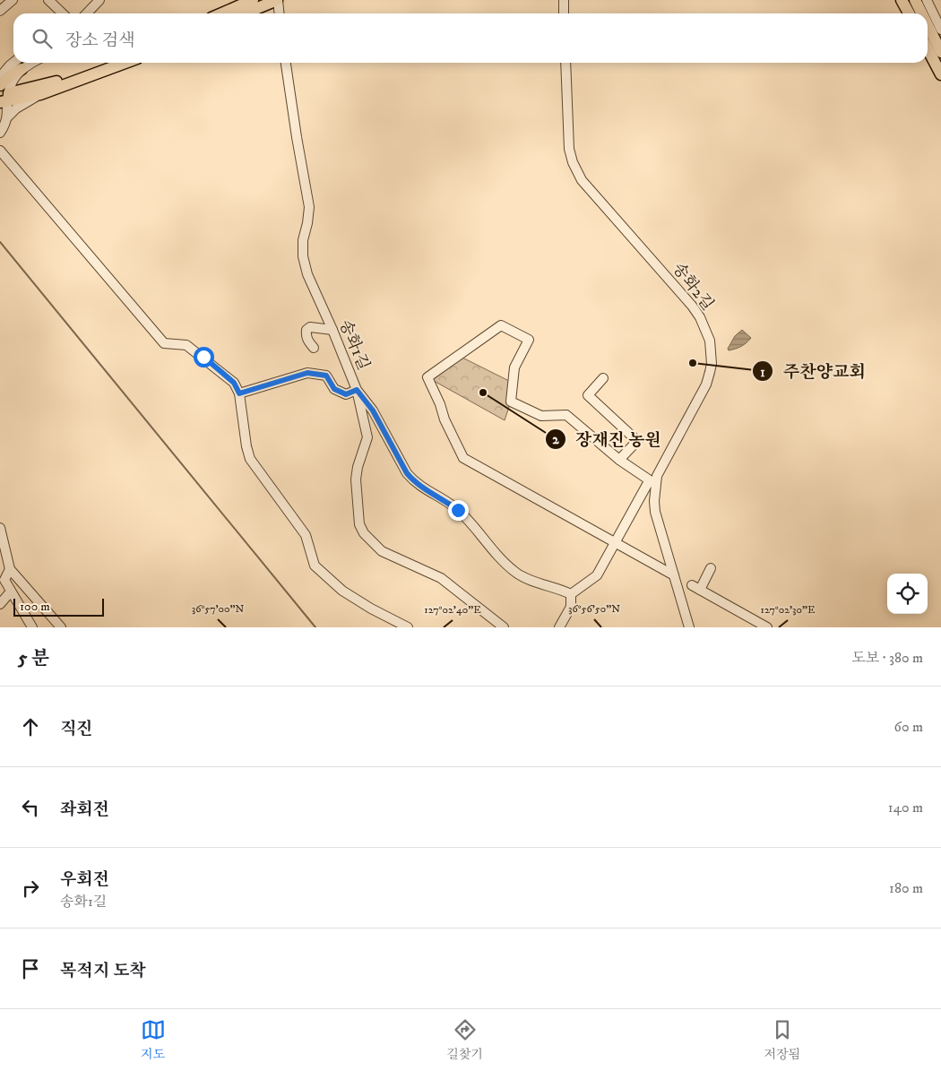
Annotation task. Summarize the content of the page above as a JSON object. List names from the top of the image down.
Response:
{
  "streets": {
    "street": ["송화2길", "송화1길"]
  },
  "places": ["주찬양교회", "장재진 농원"],
  "scale_bar": "100 m",
  "page": {
    "search": "장소 검색",
    "scale": "100 m",
    "heading": ["5 분", "도보 · 380 m"],
    "list": [
      ["직진", "60 m"],
      ["좌회전", "140 m"],
      ["우회전", "송화1길", "180 m"],
      "목적지 도착"
    ],
    "nav": ["지도", "길찾기", "저장됨"]
  },
  "coordinates": [
    "36°57'00\"N",
    "36°56'50\"N",
    "127°02'40\"E",
    "127°02'30\"E"
  ]
}
